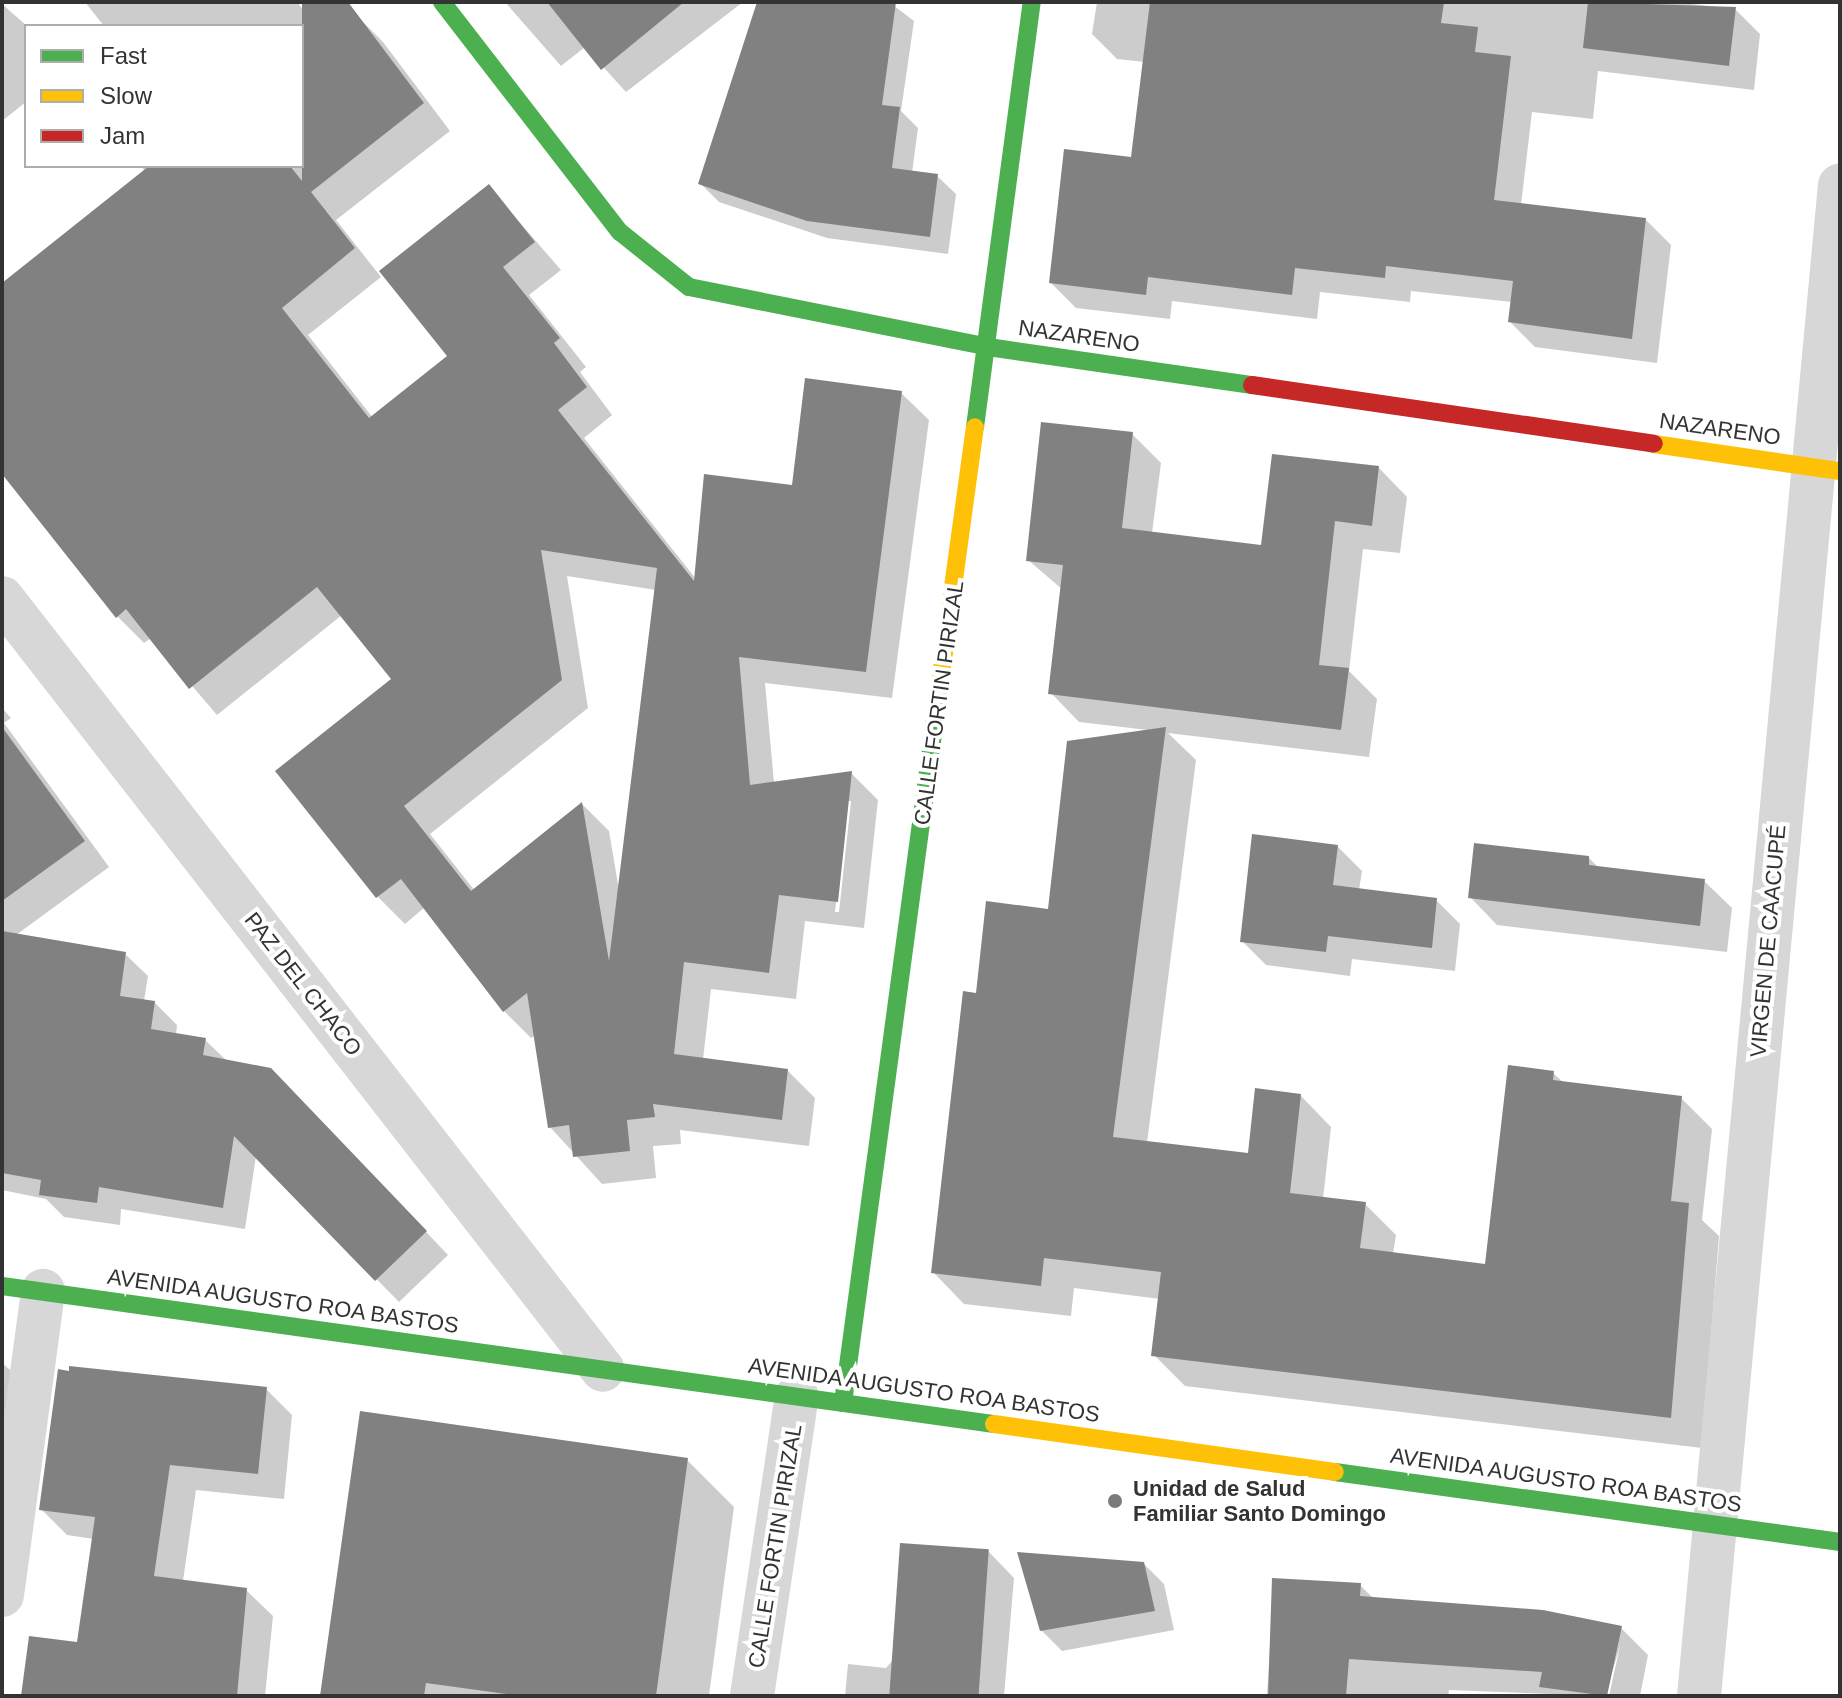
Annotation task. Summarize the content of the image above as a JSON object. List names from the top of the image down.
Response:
{
  "streets": {
    "street": [
      "NAZARENO",
      "CALLE FORTIN PIRIZAL",
      "VIRGEN DE CAACUPÉ",
      "PAZ DEL CHACO",
      "AVENIDA AUGUSTO ROA BASTOS"
    ]
  },
  "crossings": [
    ["NAZARENO", "CALLE FORTIN PIRIZAL"],
    ["NAZARENO", "VIRGEN DE CAACUPÉ"],
    ["CALLE FORTIN PIRIZAL", "AVENIDA AUGUSTO ROA BASTOS"],
    ["VIRGEN DE CAACUPÉ", "AVENIDA AUGUSTO ROA BASTOS"],
    ["PAZ DEL CHACO", "AVENIDA AUGUSTO ROA BASTOS"]
  ],
  "places": ["Unidad de Salud Familiar Santo Domingo"],
  "legend": ["Fast", "Slow", "Jam"]
}
